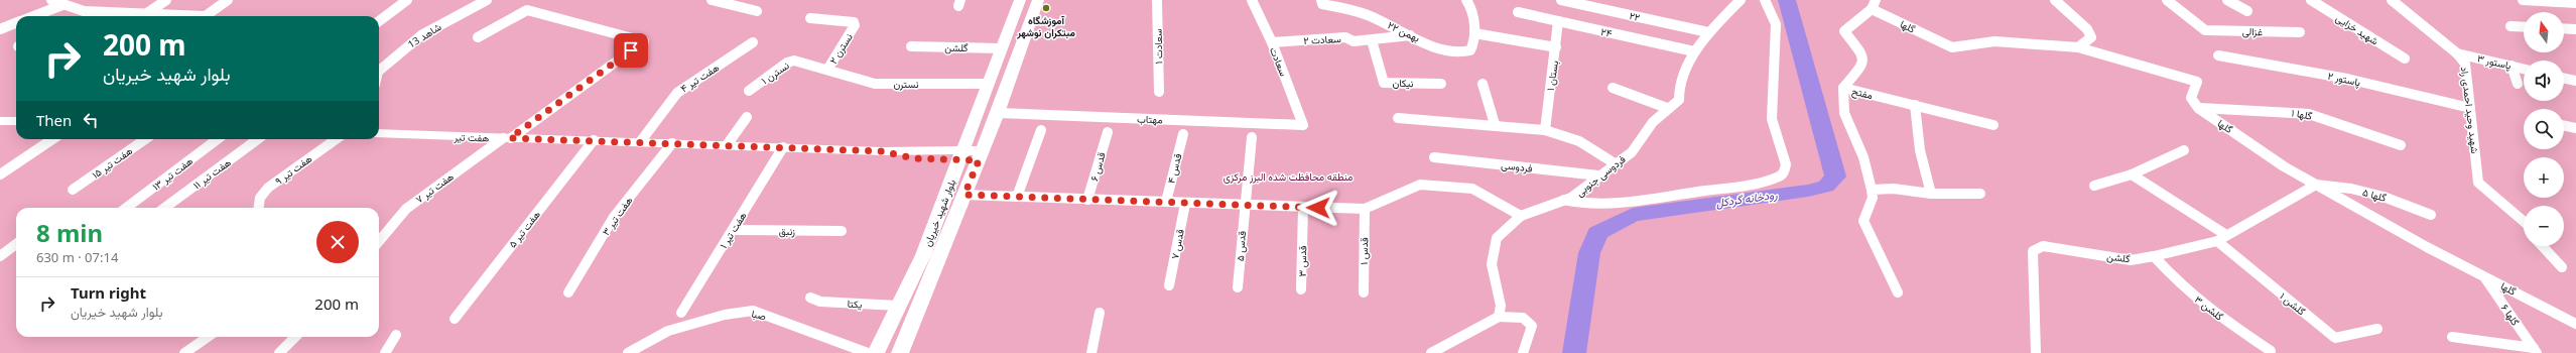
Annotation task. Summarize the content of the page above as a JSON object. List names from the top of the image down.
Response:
{
  "streets": {
    "main road": ["هفت تیر", "بلوار شهید خیریان"],
    "street": [
      "۲۲",
      "گلها",
      "شهید خزایی",
      "۲۲ بهمن",
      "غزالی",
      "۲۴",
      "شاهد 13",
      "سعادت ۲",
      "سعادت ۱",
      "گلشن",
      "نسترن ۲",
      "سعادت",
      "پاستور ۳",
      "نسترن ۱",
      "بستان ۱",
      "هفت تیر ۴",
      "پاستور ۲",
      "نیکان",
      "نسترن",
      "مفتح",
      "شهید وحید احمدی راد",
      "گلها ۱",
      "مهتاب",
      "هفت تیر ۱۵",
      "قدس ۶",
      "فردوسی",
      "قدس ۴",
      "هفت تیر ۹",
      "هفت تیر ۱۳",
      "هفت تیر ۱۱",
      "فردوسی جنوبی",
      "هفت تیر ۷",
      "گلها ۵",
      "هفت تیر ۳",
      "هفت تیر ۵",
      "هفت تیر ۱",
      "زنبق",
      "قدس ۷",
      "قدس ۵",
      "قدس ۱",
      "قدس ۳",
      "یکتا",
      "گلشن ۱",
      "گلشن ۳",
      "صبا",
      "گلها ۶"
    ]
  },
  "crossings": [
    ["۲۲", "فردوسی جنوبی"],
    ["گلها", "گلشن"],
    ["گلها", "مفتح"],
    ["گلها", "گلها ۱"],
    ["گلها", "گلها ۵"],
    ["گلها", "گلها ۶"],
    ["۲۲ بهمن", "سعادت ۲"],
    ["۲۴", "بستان ۱"],
    ["۲۴", "فردوسی جنوبی"],
    ["سعادت ۲", "سعادت"],
    ["سعادت ۲", "نیکان"],
    ["گلشن", "گلها ۵"],
    ["گلشن", "بلوار شهید خیریان"],
    ["گلشن", "گلشن ۱"],
    ["گلشن", "گلشن ۳"],
    ["نسترن ۲", "نسترن ۱"],
    ["نسترن ۲", "نسترن"],
    ["سعادت", "مهتاب"],
    ["پاستور ۳", "شهید وحید احمدی راد"],
    ["نسترن ۱", "نسترن"],
    ["هفت تیر ۴", "هفت تیر"],
    ["پاستور ۲", "شهید وحید احمدی راد"],
    ["نسترن", "بلوار شهید خیریان"],
    ["مهتاب", "بلوار شهید خیریان"],
    ["هفت تیر", "هفت تیر ۷"],
    ["هفت تیر", "بلوار شهید خیریان"],
    ["هفت تیر", "هفت تیر ۳"],
    ["هفت تیر", "هفت تیر ۵"],
    ["هفت تیر", "هفت تیر ۱"],
    ["فردوسی", "فردوسی جنوبی"],
    ["بلوار شهید خیریان", "یکتا"],
    ["هفت تیر ۱", "زنبق"]
  ],
  "water": ["رودخانه گردکل"],
  "parks": ["منطقه محافظت شده البرز مرکزی"],
  "places": ["آموزشگاه مبتکران نوشهر"],
  "north": "top",
  "page": {
    "map_buttons": ["+", "−"],
    "turn": ["200 m", "بلوار شهید خیریان"],
    "then": "Then",
    "heading": ["8 min", "630 m · 07:14"],
    "list": [
      {
        "name": "Turn right",
        "note": "بلوار شهید خیریان",
        "value": "200 m"
      }
    ]
  }
}
